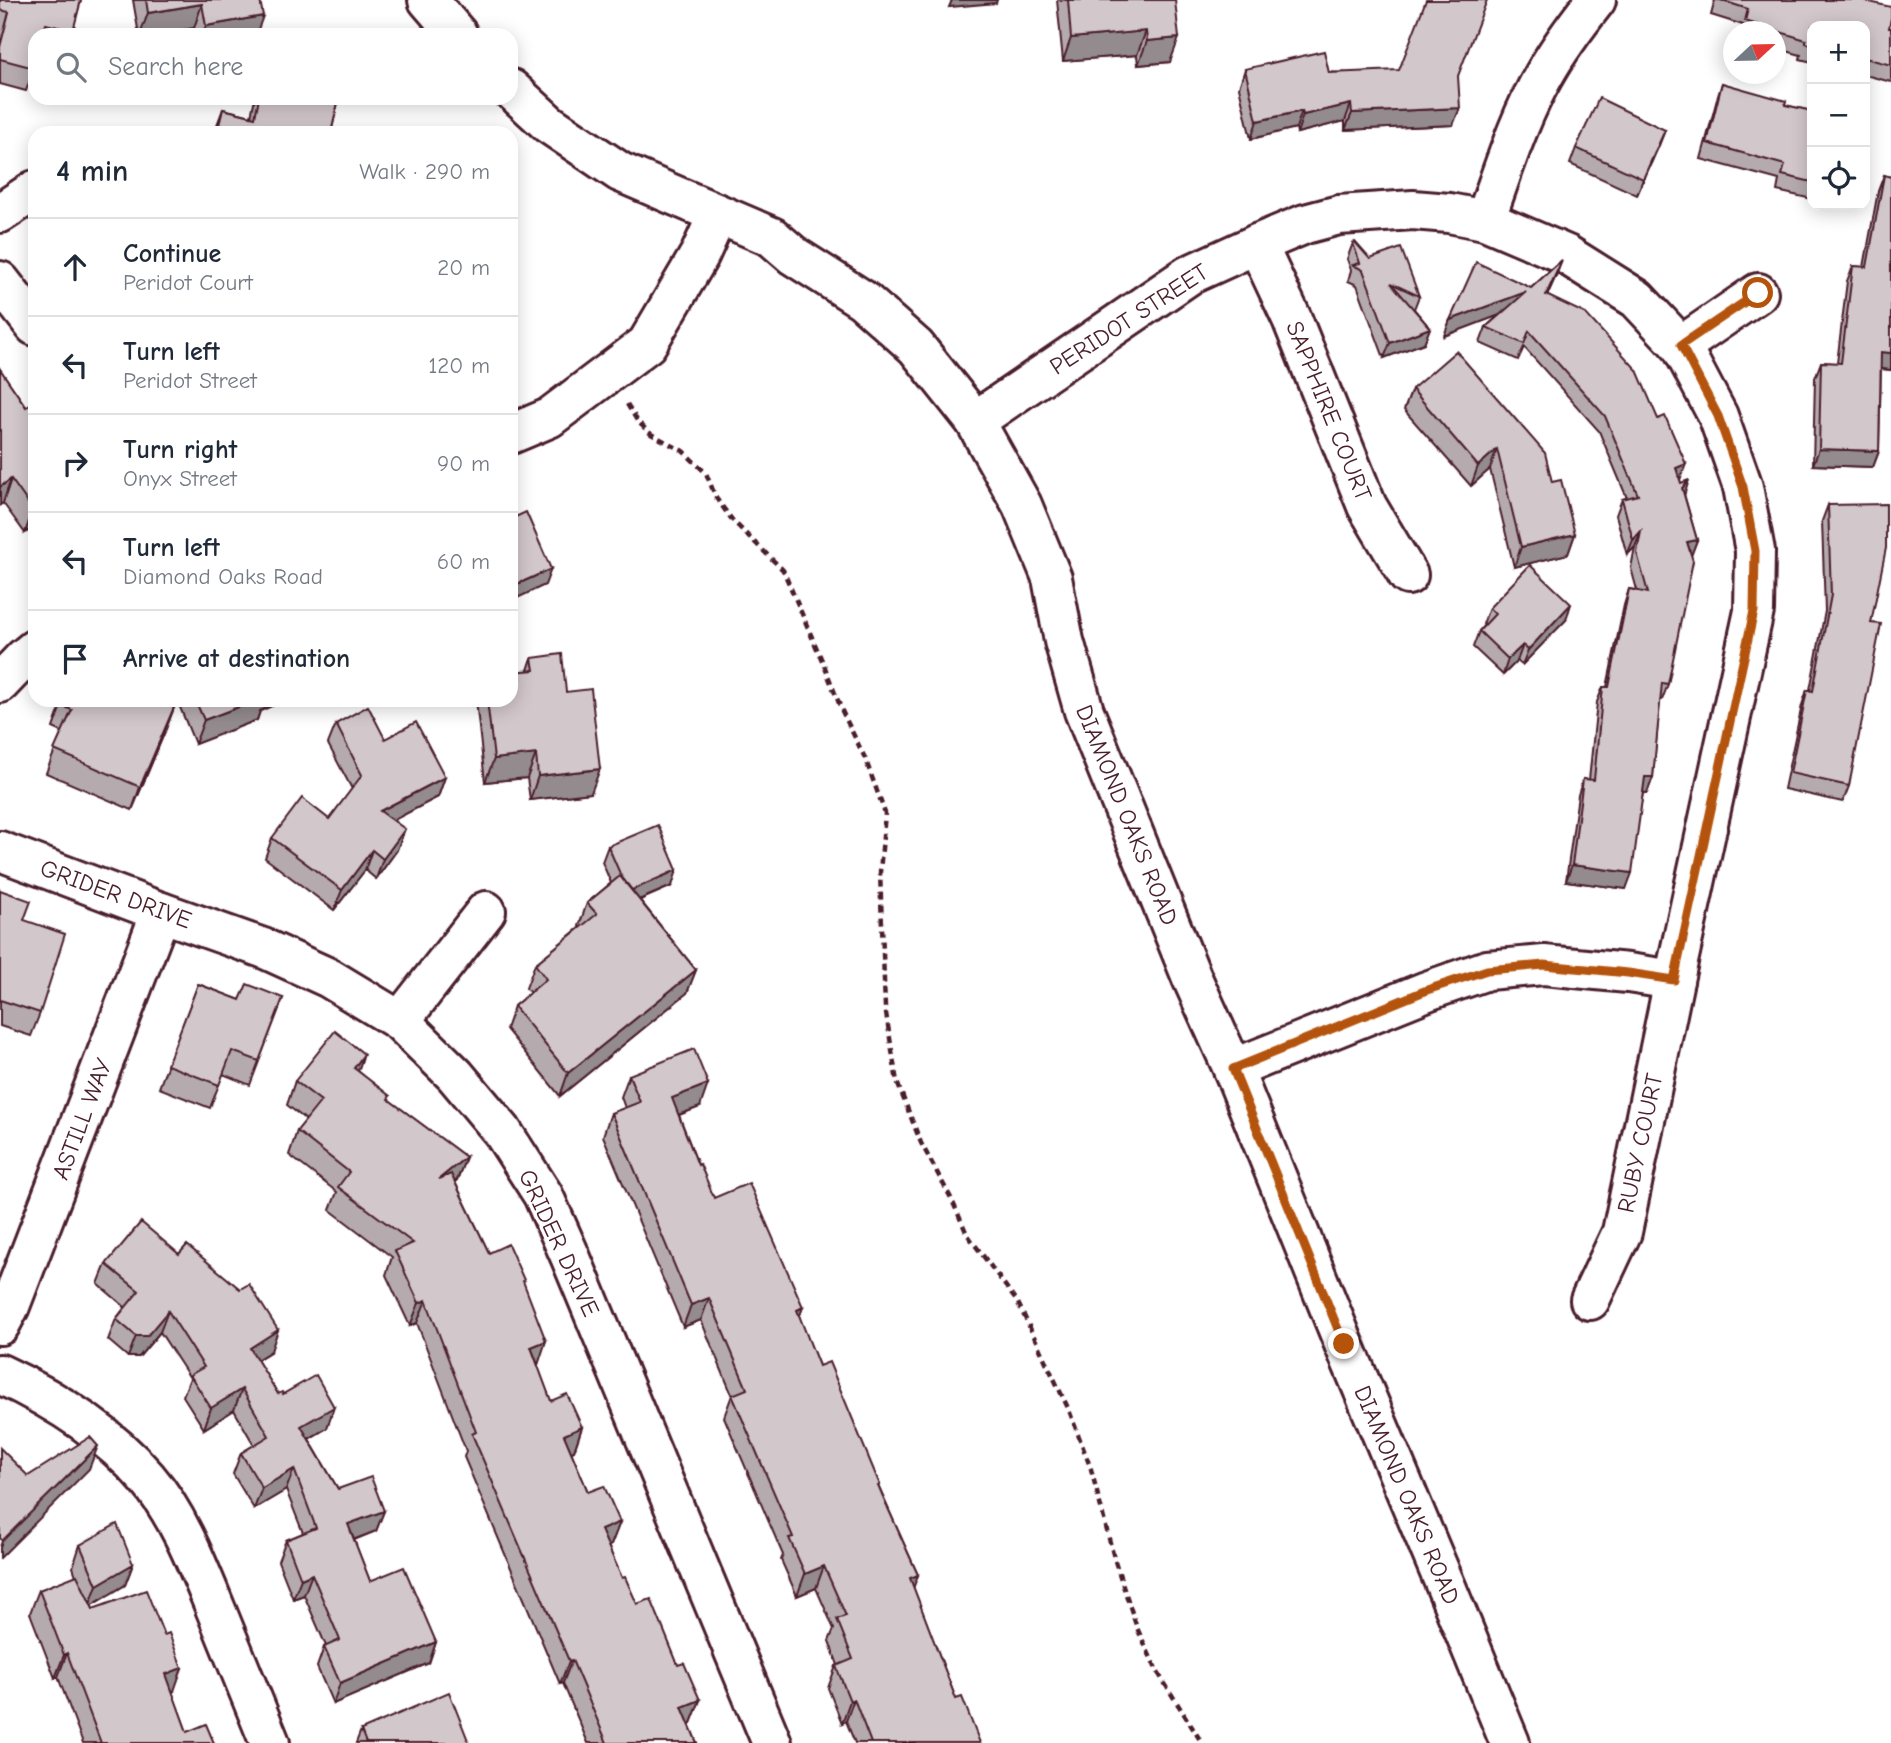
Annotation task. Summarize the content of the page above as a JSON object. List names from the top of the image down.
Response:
{
  "streets": {
    "street": [
      "PERIDOT STREET",
      "SAPPHIRE COURT",
      "DIAMOND OAKS ROAD",
      "GRIDER DRIVE",
      "ASTILL WAY",
      "RUBY COURT"
    ]
  },
  "crossings": [
    ["PERIDOT STREET", "SAPPHIRE COURT"],
    ["PERIDOT STREET", "DIAMOND OAKS ROAD"],
    ["PERIDOT STREET", "RUBY COURT"],
    ["GRIDER DRIVE", "ASTILL WAY"]
  ],
  "north": "right",
  "page": {
    "map_buttons": ["+", "−"],
    "search": "Search here",
    "heading": ["4 min", "Walk · 290 m"],
    "list": [
      ["Continue", "Peridot Court", "20 m"],
      ["Turn left", "Peridot Street", "120 m"],
      ["Turn right", "Onyx Street", "90 m"],
      ["Turn left", "Diamond Oaks Road", "60 m"],
      "Arrive at destination"
    ]
  }
}
